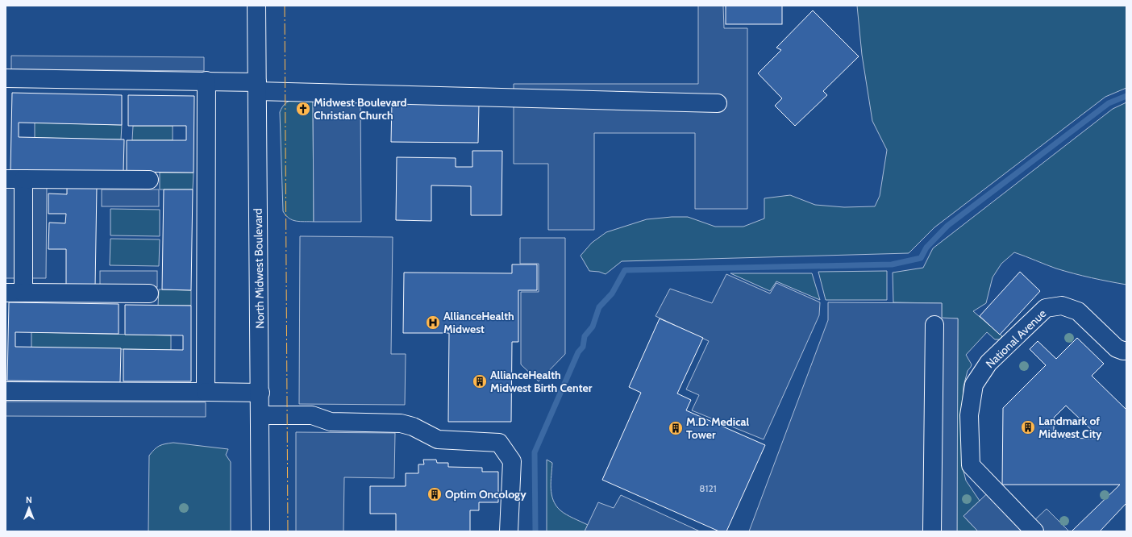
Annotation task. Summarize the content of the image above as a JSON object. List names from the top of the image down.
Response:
{
  "streets": {
    "street": ["North Midwest Boulevard", "National Avenue"]
  },
  "places": {
    "church": ["Midwest Boulevard Christian Church"],
    "hospital": ["AllianceHealth Midwest"],
    "building": [
      "AllianceHealth Midwest Birth Center",
      "Landmark of Midwest City",
      "M.D. Medical Tower",
      "Optim Oncology"
    ]
  },
  "house_numbers": ["8121"],
  "north": "top"
}
